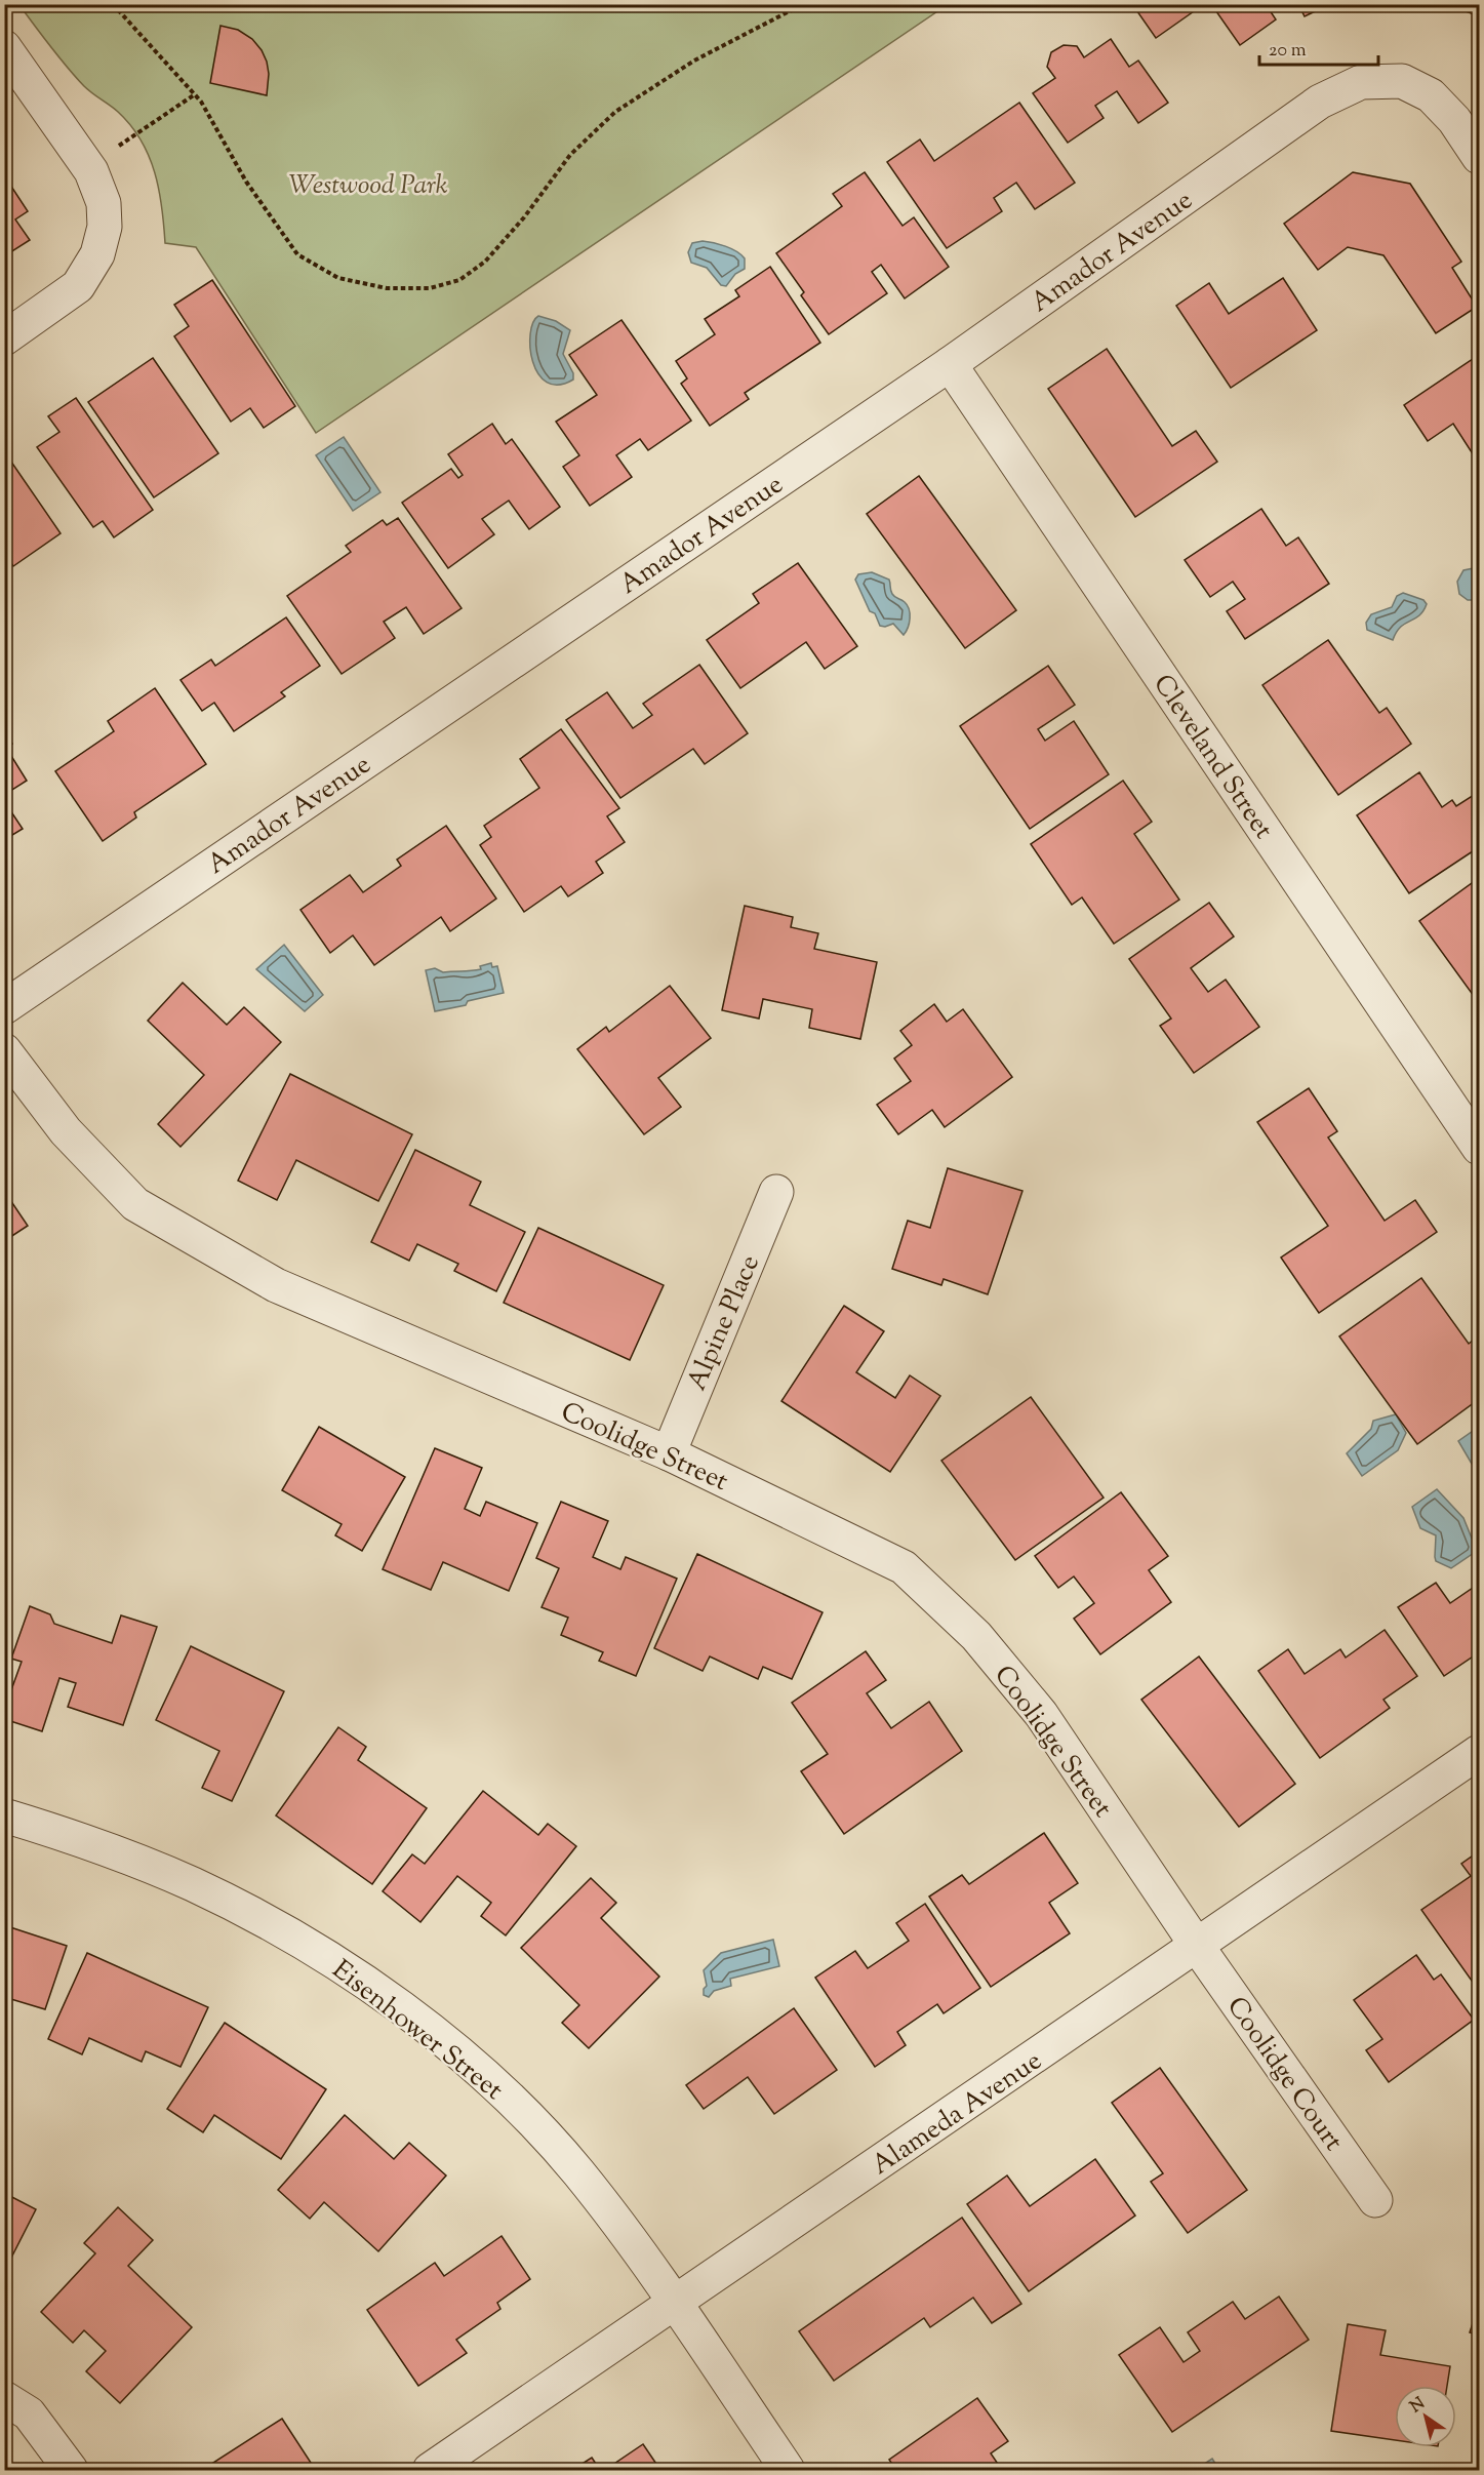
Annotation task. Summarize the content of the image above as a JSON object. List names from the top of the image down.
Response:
{
  "streets": {
    "street": [
      "Amador Avenue",
      "Cleveland Street",
      "Alpine Place",
      "Coolidge Street",
      "Eisenhower Street",
      "Coolidge Court",
      "Alameda Avenue"
    ]
  },
  "crossings": [
    ["Amador Avenue", "Cleveland Street"],
    ["Alpine Place", "Coolidge Street"],
    ["Coolidge Street", "Coolidge Court"],
    ["Coolidge Street", "Alameda Avenue"],
    ["Eisenhower Street", "Alameda Avenue"],
    ["Coolidge Court", "Alameda Avenue"]
  ],
  "parks": ["Westwood Park"],
  "scale_bar": "20 m",
  "north": "top left"
}
